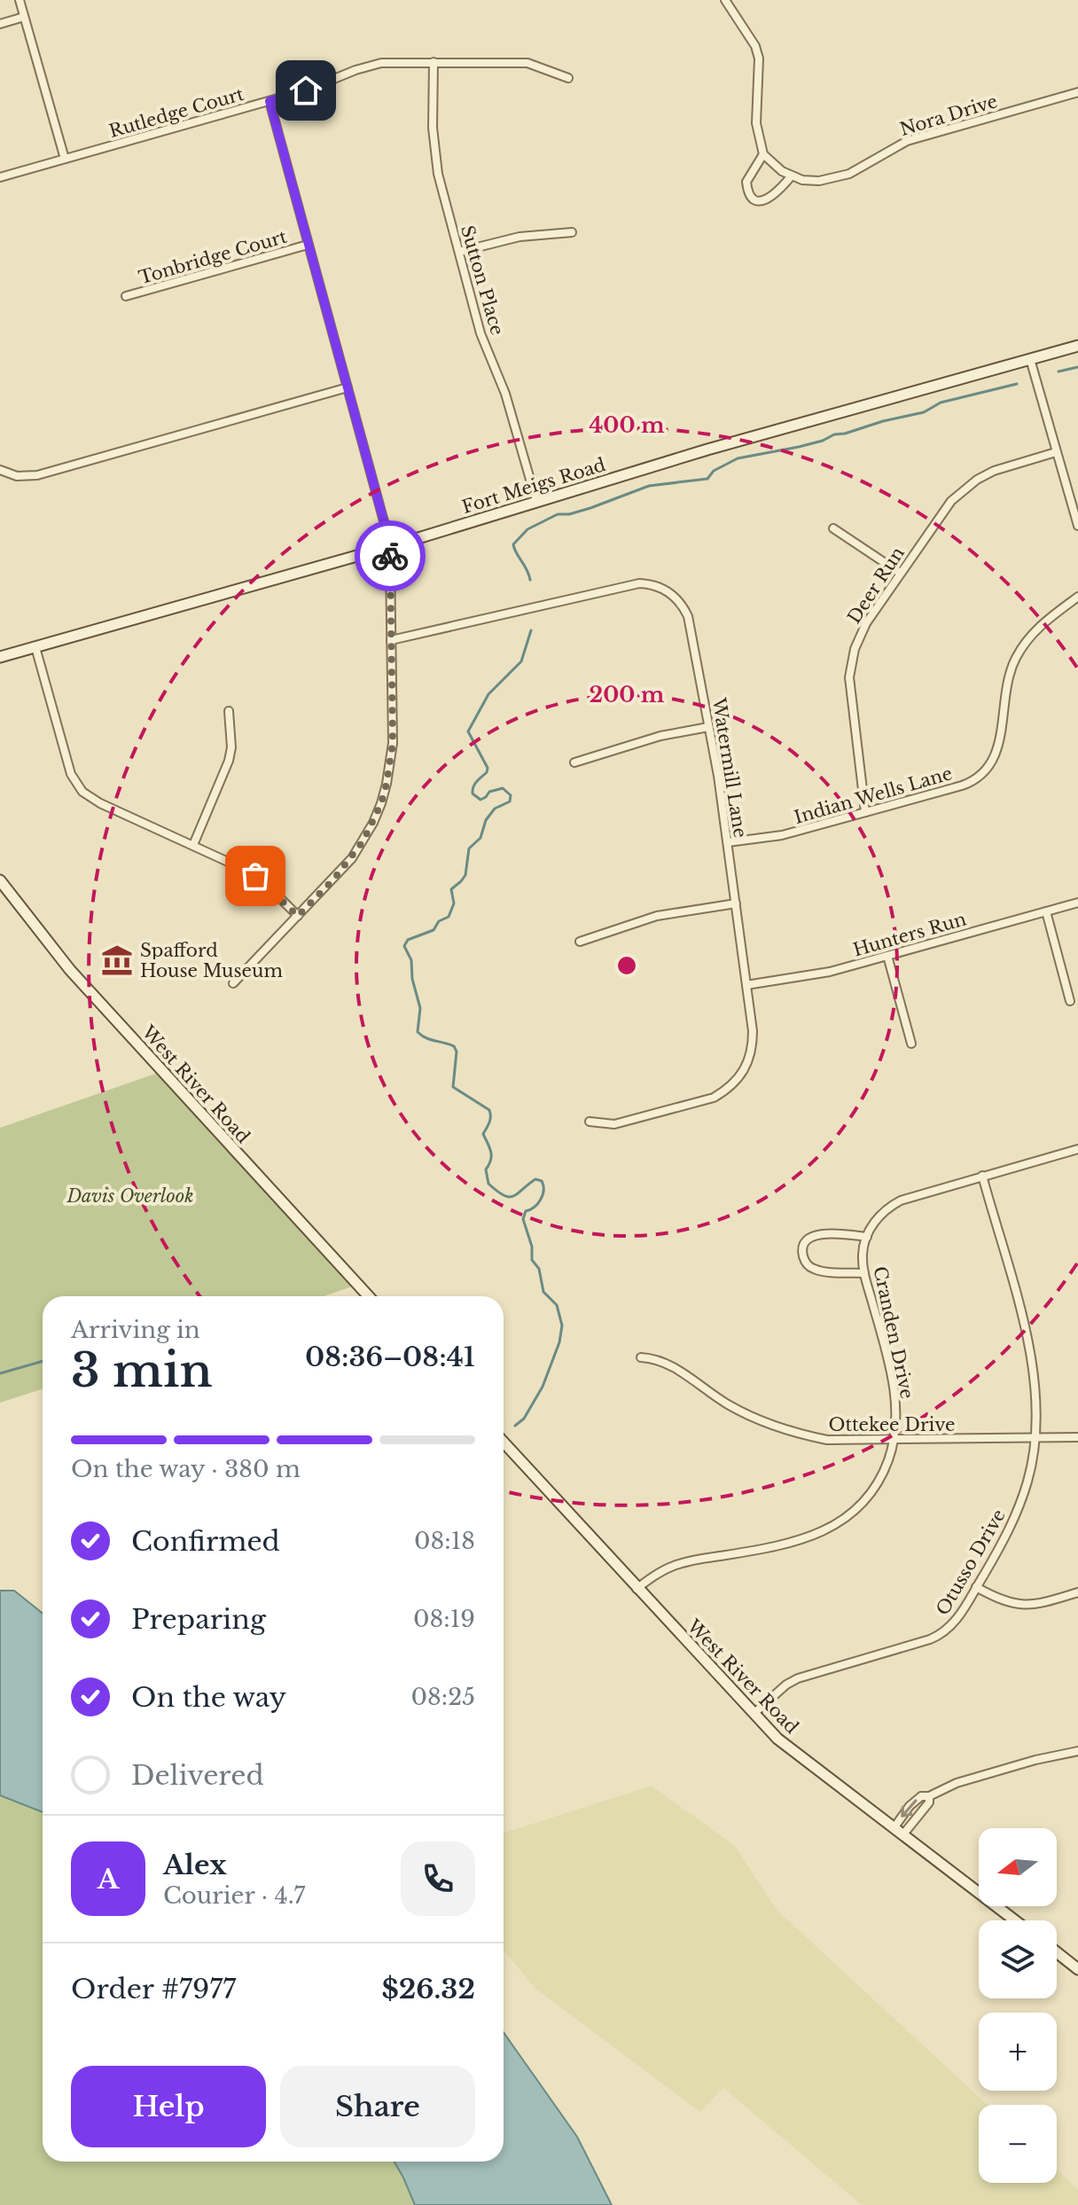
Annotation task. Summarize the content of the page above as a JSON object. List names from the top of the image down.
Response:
{
  "streets": {
    "main road": ["Fort Meigs Road", "West River Road"],
    "street": [
      "Rutledge Court",
      "Nora Drive",
      "Tonbridge Court",
      "Sutton Place",
      "Deer Run",
      "Watermill Lane",
      "Indian Wells Lane",
      "Hunters Run",
      "Cranden Drive",
      "Ottekee Drive",
      "Otusso Drive"
    ]
  },
  "crossings": [
    ["Rutledge Court", "Sutton Place"],
    ["Sutton Place", "Fort Meigs Road"],
    ["Deer Run", "Indian Wells Lane"],
    ["Watermill Lane", "Indian Wells Lane"],
    ["Watermill Lane", "Hunters Run"],
    ["West River Road", "Cranden Drive"],
    ["West River Road", "Otusso Drive"],
    ["Cranden Drive", "Ottekee Drive"],
    ["Ottekee Drive", "Otusso Drive"]
  ],
  "parks": ["Davis Overlook"],
  "places": {
    "museum": ["Spafford House Museum"]
  },
  "north": "left",
  "page": {
    "heading": ["3 min", "Arriving in", "08:36–08:41"],
    "panel": [
      "Alex",
      "Courier · 4.7",
      "Order #7977",
      "$26.32"
    ],
    "bar": "On the way · 380 m",
    "list": [
      ["Confirmed", "08:18"],
      ["Preparing", "08:19"],
      ["On the way", "08:25"],
      "Delivered"
    ],
    "map_buttons": ["+", "−"],
    "round": "A",
    "buttons": ["Help", "Share"]
  },
  "rings": ["400 m", "200 m"]
}
